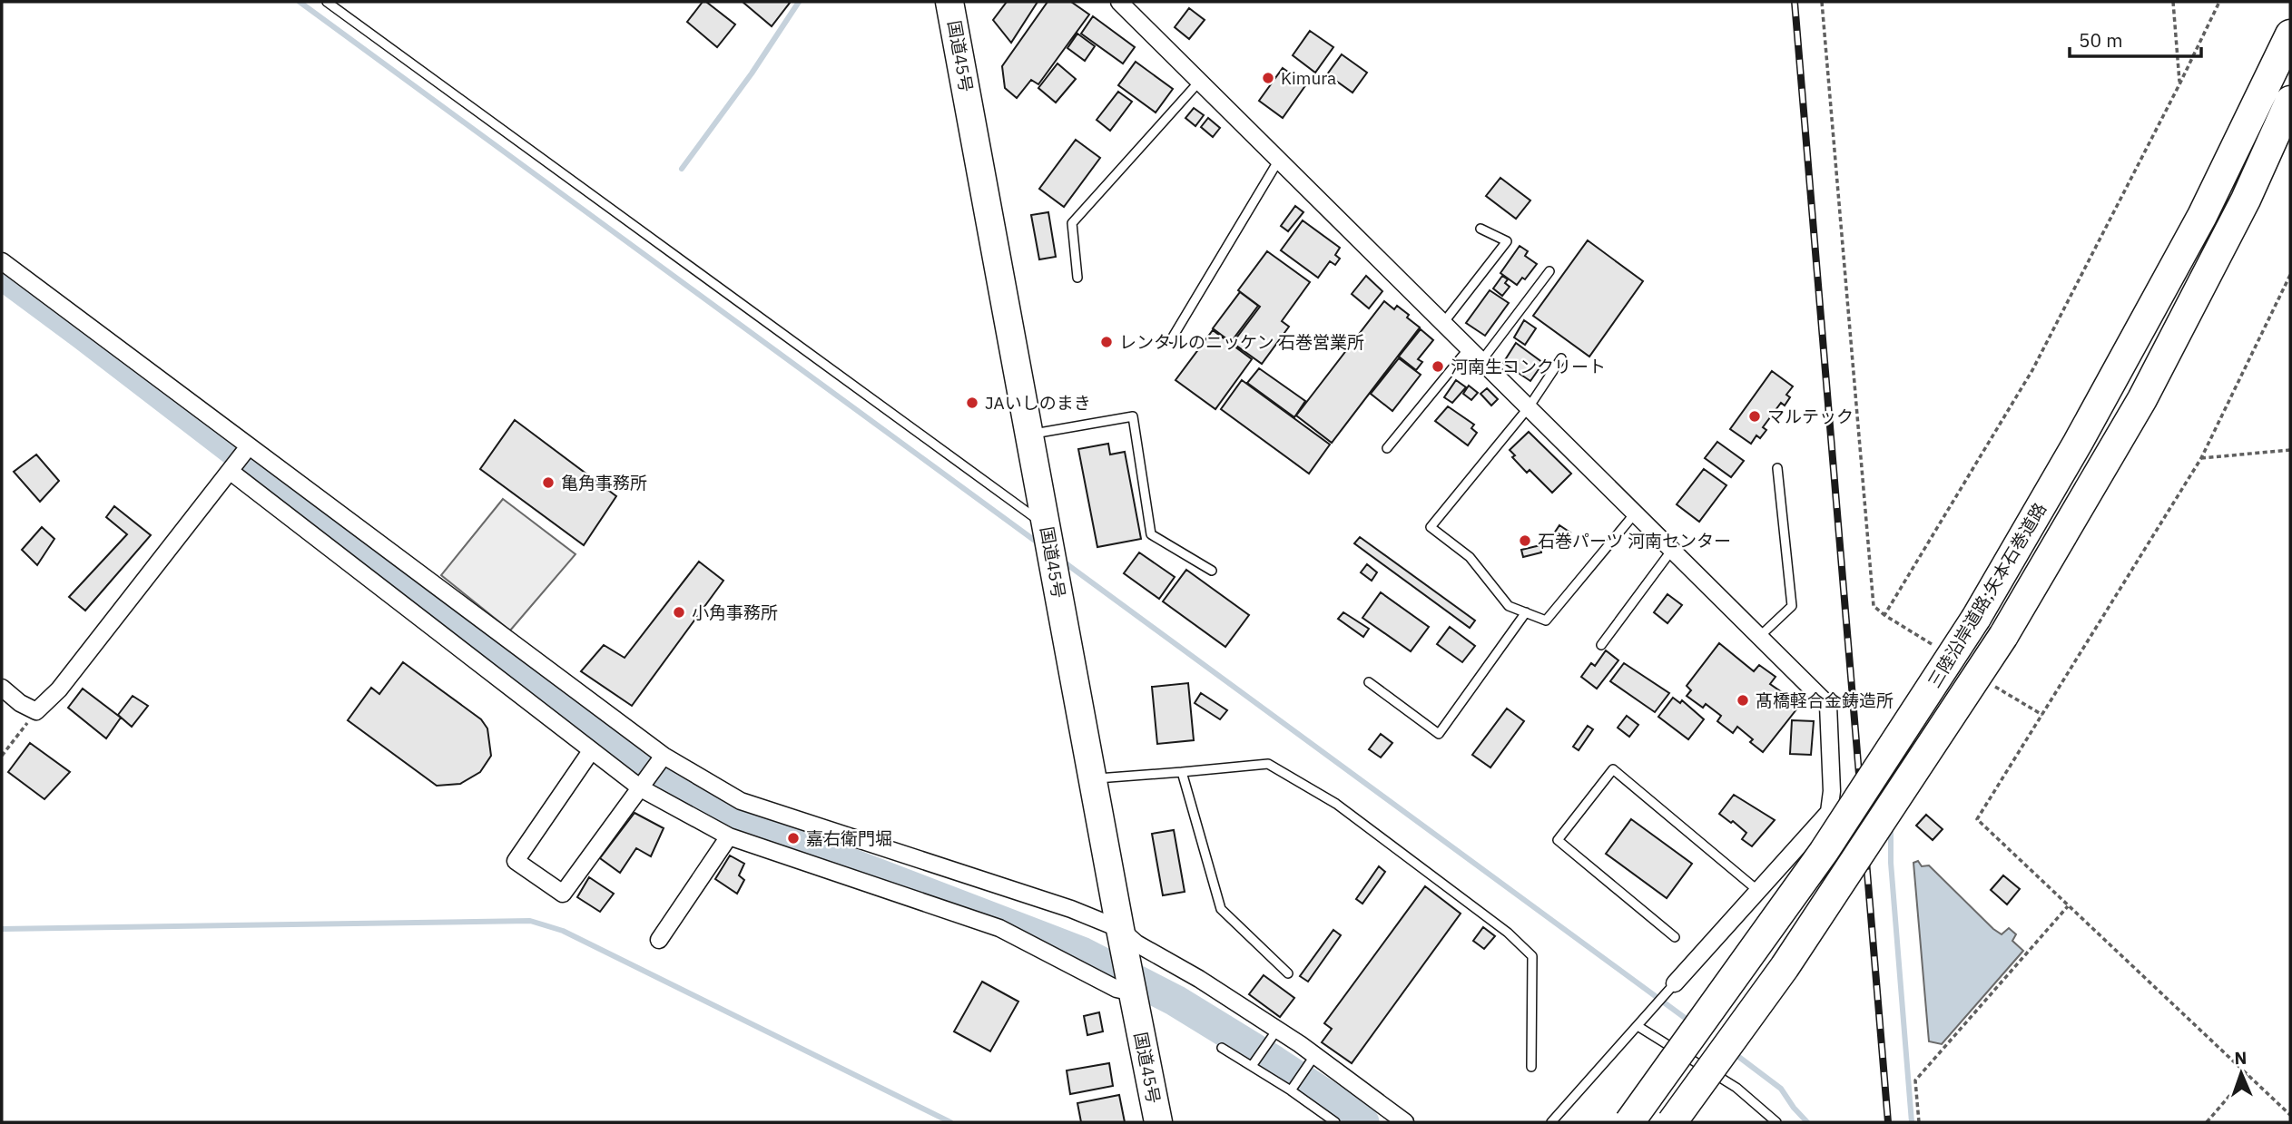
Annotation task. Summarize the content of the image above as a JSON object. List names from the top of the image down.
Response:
{
  "streets": {
    "highway": ["国道45号", "三陸沿岸道路;矢本石巻道路"]
  },
  "places": [
    "Kimura",
    "レンタルのニッケン 石巻営業所",
    "河南生コンクリート",
    "JAいしのまき",
    "マルテック",
    "亀角事務所",
    "石巻パーツ 河南センター",
    "小角事務所",
    "髙橋軽合金鋳造所",
    "嘉右衛門堀"
  ],
  "scale_bar": "50 m",
  "north": "top"
}
